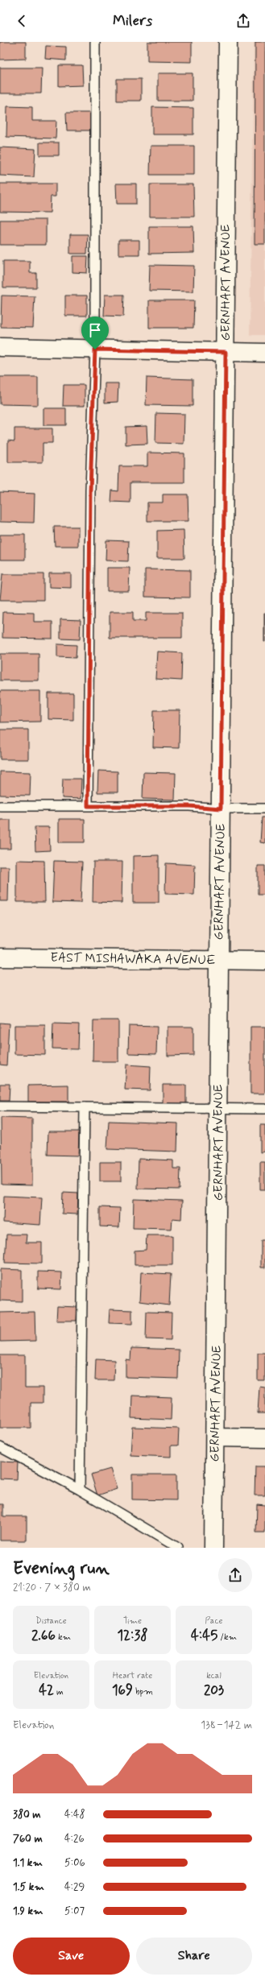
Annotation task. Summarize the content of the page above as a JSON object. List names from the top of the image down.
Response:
{
  "streets": {
    "street": ["GERNHART AVENUE", "EAST MISHAWAKA AVENUE"]
  },
  "crossings": [
    ["GERNHART AVENUE", "EAST MISHAWAKA AVENUE"]
  ],
  "page": {
    "header": "Milers",
    "heading": ["Evening run", "21:20 · 7 × 380 m"],
    "stats": [
      ["Distance", "2.66 km"],
      ["Time", "12:38"],
      ["Pace", "4:45 /km"],
      ["Elevation", "42 m"],
      ["Heart rate", "169 bpm"],
      ["kcal", "203"]
    ],
    "chart": ["Elevation", "138–142 m"],
    "list": [
      {
        "name": "380 m",
        "note": "4:48"
      },
      {
        "name": "760 m",
        "note": "4:26"
      },
      {
        "name": "1.1 km",
        "note": "5:06"
      },
      {
        "name": "1.5 km",
        "note": "4:29"
      },
      {
        "name": "1.9 km",
        "note": "5:07"
      }
    ],
    "buttons": ["Save", "Share"]
  }
}
